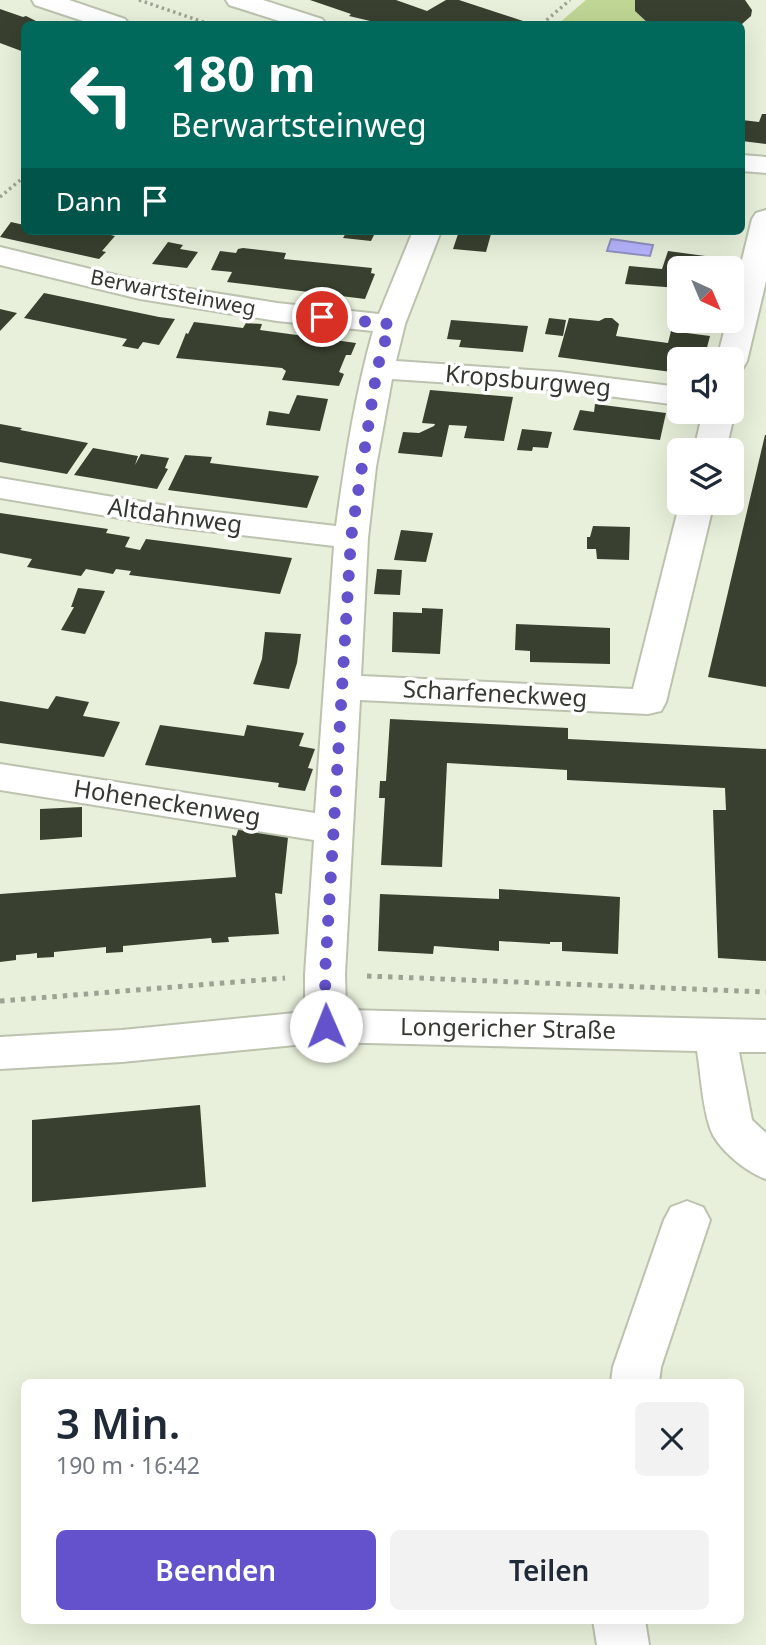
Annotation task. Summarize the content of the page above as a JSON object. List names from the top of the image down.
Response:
{
  "streets": {
    "street": [
      "Berwartsteinweg",
      "Kropsburgweg",
      "Altdahnweg",
      "Scharfeneckweg",
      "Hoheneckenweg",
      "Longericher Straße"
    ]
  },
  "north": "bottom right",
  "page": {
    "turn": ["180 m", "Berwartsteinweg"],
    "then": "Dann",
    "heading": ["3 Min.", "190 m · 16:42"],
    "buttons": ["Beenden", "Teilen"]
  }
}
